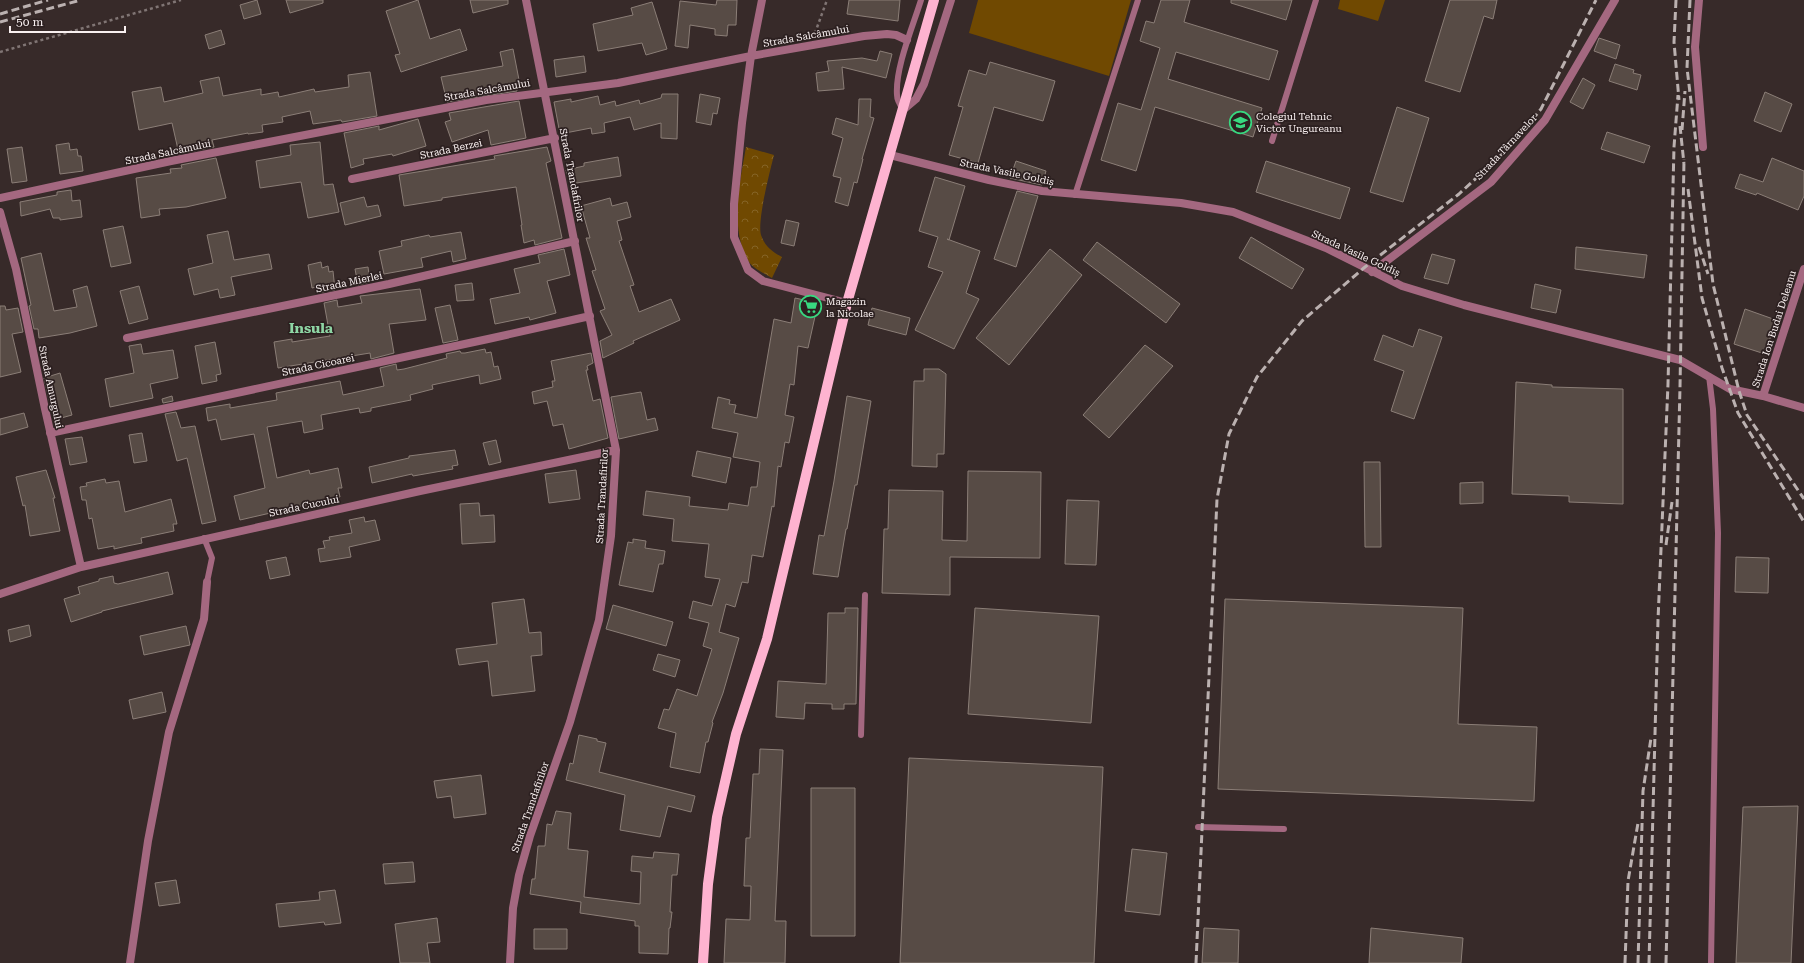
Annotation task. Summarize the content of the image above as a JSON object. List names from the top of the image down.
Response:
{
  "streets": {
    "street": [
      "Strada Salcâmului",
      "Strada Târnavelor",
      "Strada Berzei",
      "Strada Vasile Goldiș",
      "Strada Trandafirilor",
      "Strada Mierlei",
      "Strada Ion Budai Deleanu",
      "Strada Cicoarei",
      "Strada Amurgului",
      "Strada Cucului"
    ]
  },
  "crossings": [
    ["Strada Salcâmului", "Strada Trandafirilor"],
    ["Strada Târnavelor", "Strada Vasile Goldiș"],
    ["Strada Berzei", "Strada Trandafirilor"],
    ["Strada Vasile Goldiș", "Strada Ion Budai Deleanu"],
    ["Strada Trandafirilor", "Strada Mierlei"],
    ["Strada Trandafirilor", "Strada Cicoarei"],
    ["Strada Trandafirilor", "Strada Cucului"],
    ["Strada Cicoarei", "Strada Amurgului"],
    ["Strada Amurgului", "Strada Cucului"]
  ],
  "districts": ["Insula"],
  "places": {
    "school or university": ["Colegiul Tehnic Victor Ungureanu"],
    "supermarket": ["Magazin la Nicolae"]
  },
  "scale_bar": "50 m"
}
